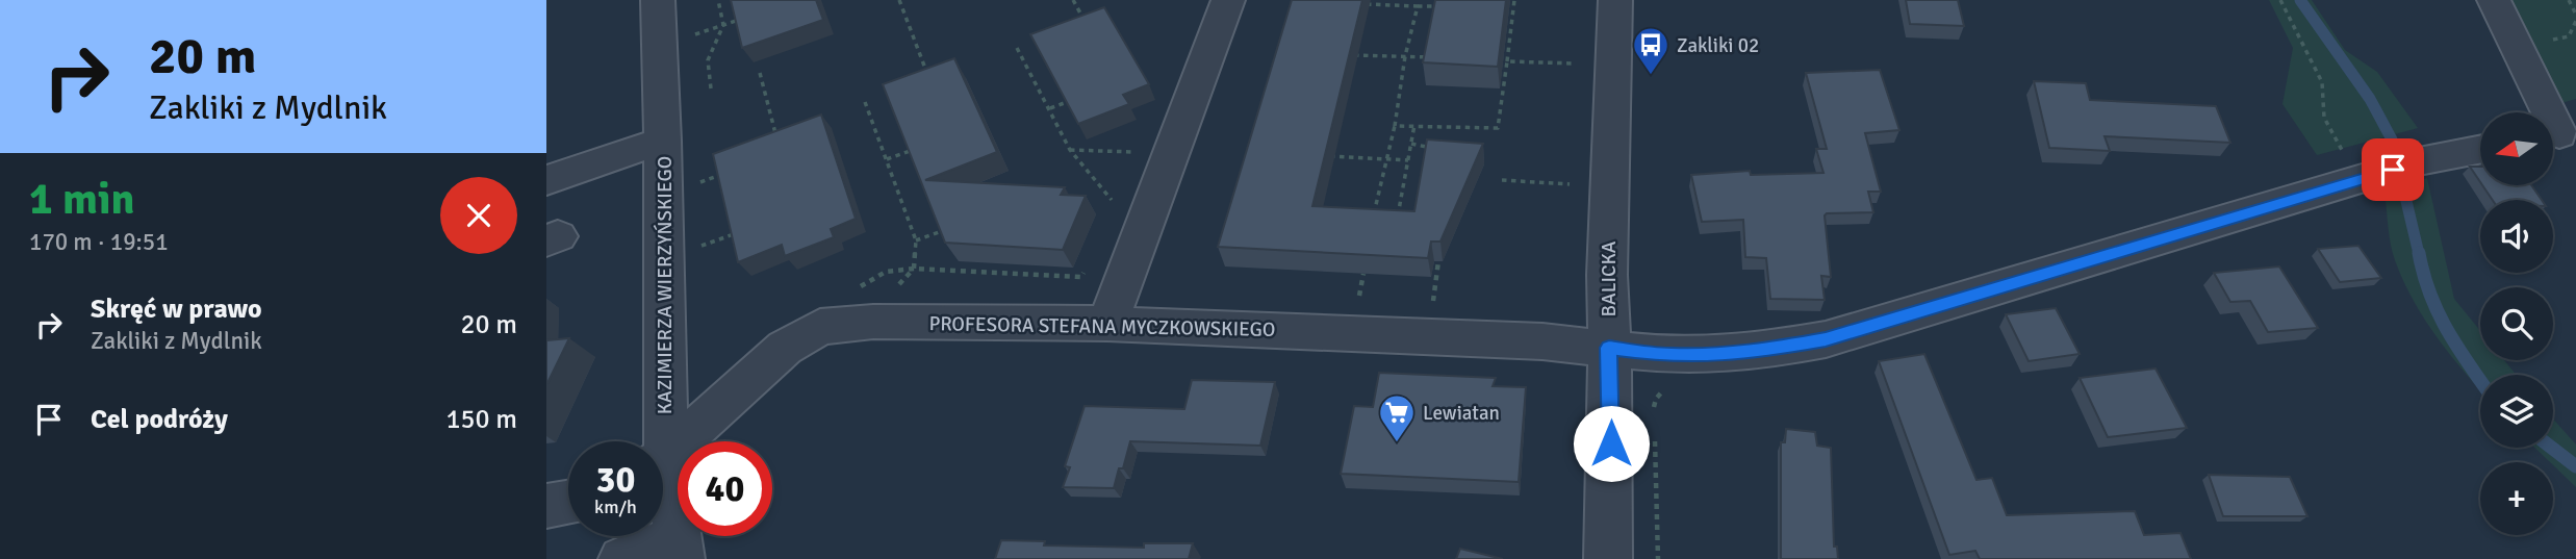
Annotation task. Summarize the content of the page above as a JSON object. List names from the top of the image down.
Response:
{
  "streets": {
    "street": ["BALICKA", "KAZIMIERZA WIERZYŃSKIEGO", "PROFESORA STEFANA MYCZKOWSKIEGO"]
  },
  "crossings": [
    ["BALICKA", "PROFESORA STEFANA MYCZKOWSKIEGO"]
  ],
  "places": {
    "bus stop": ["Zakliki 02"],
    "supermarket": ["Lewiatan"]
  },
  "north": "left",
  "page": {
    "turn": ["20 m", "Zakliki z Mydlnik"],
    "map_buttons": "+",
    "heading": ["1 min", "170 m · 19:51"],
    "list": [
      {
        "name": "Skręć w prawo",
        "note": "Zakliki z Mydlnik",
        "value": "20 m"
      },
      {
        "name": "Cel podróży",
        "value": "150 m"
      }
    ],
    "speed": "30 km/h",
    "limit": "40"
  }
}
